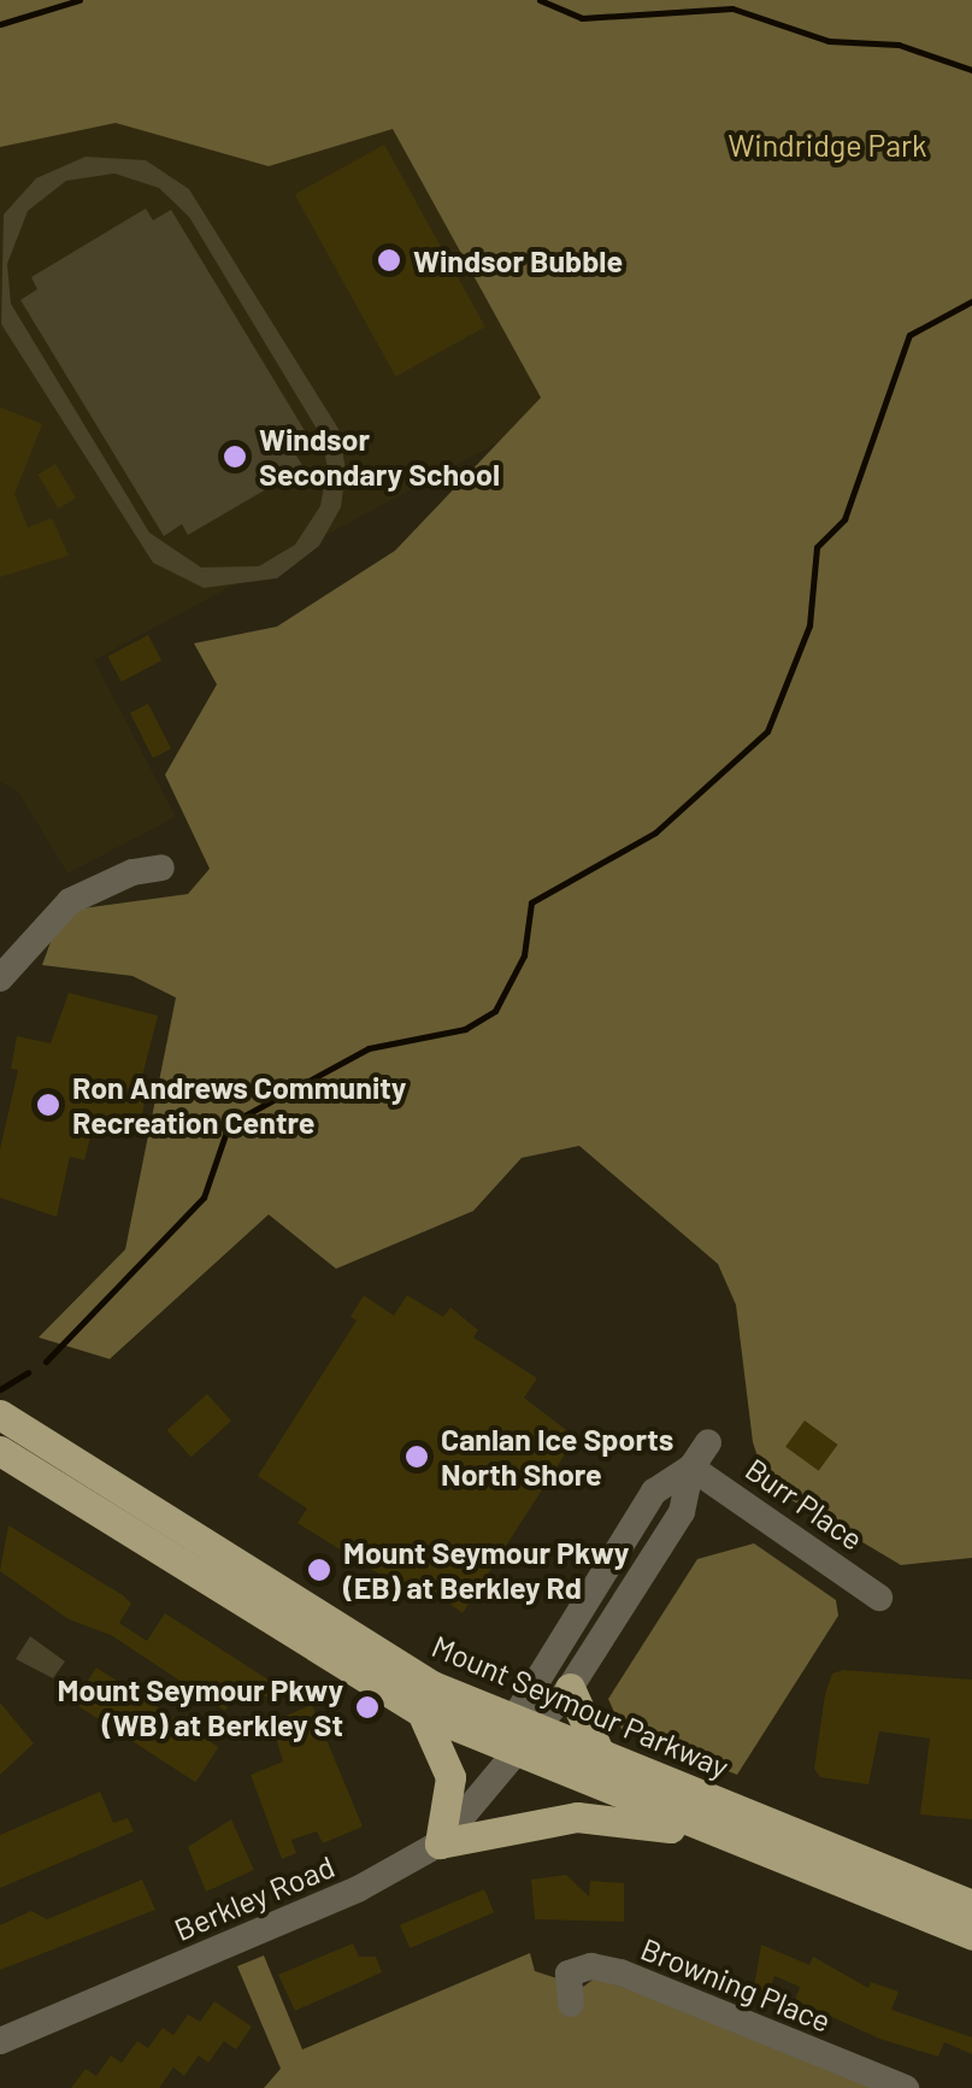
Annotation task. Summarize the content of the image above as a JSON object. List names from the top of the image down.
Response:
{
  "streets": {
    "main road": ["Mount Seymour Parkway"],
    "street": ["Burr Place", "Berkley Road", "Browning Place"]
  },
  "crossings": [
    ["Burr Place", "Berkley Road"],
    ["Mount Seymour Parkway", "Berkley Road"]
  ],
  "parks": ["Windridge Park"],
  "places": [
    "Windsor Bubble",
    "Windsor Secondary School",
    "Ron Andrews Community Recreation Centre",
    "Canlan Ice Sports North Shore",
    "Mount Seymour Pkwy (EB) at Berkley Rd",
    "Mount Seymour Pkwy (WB) at Berkley St"
  ]
}
